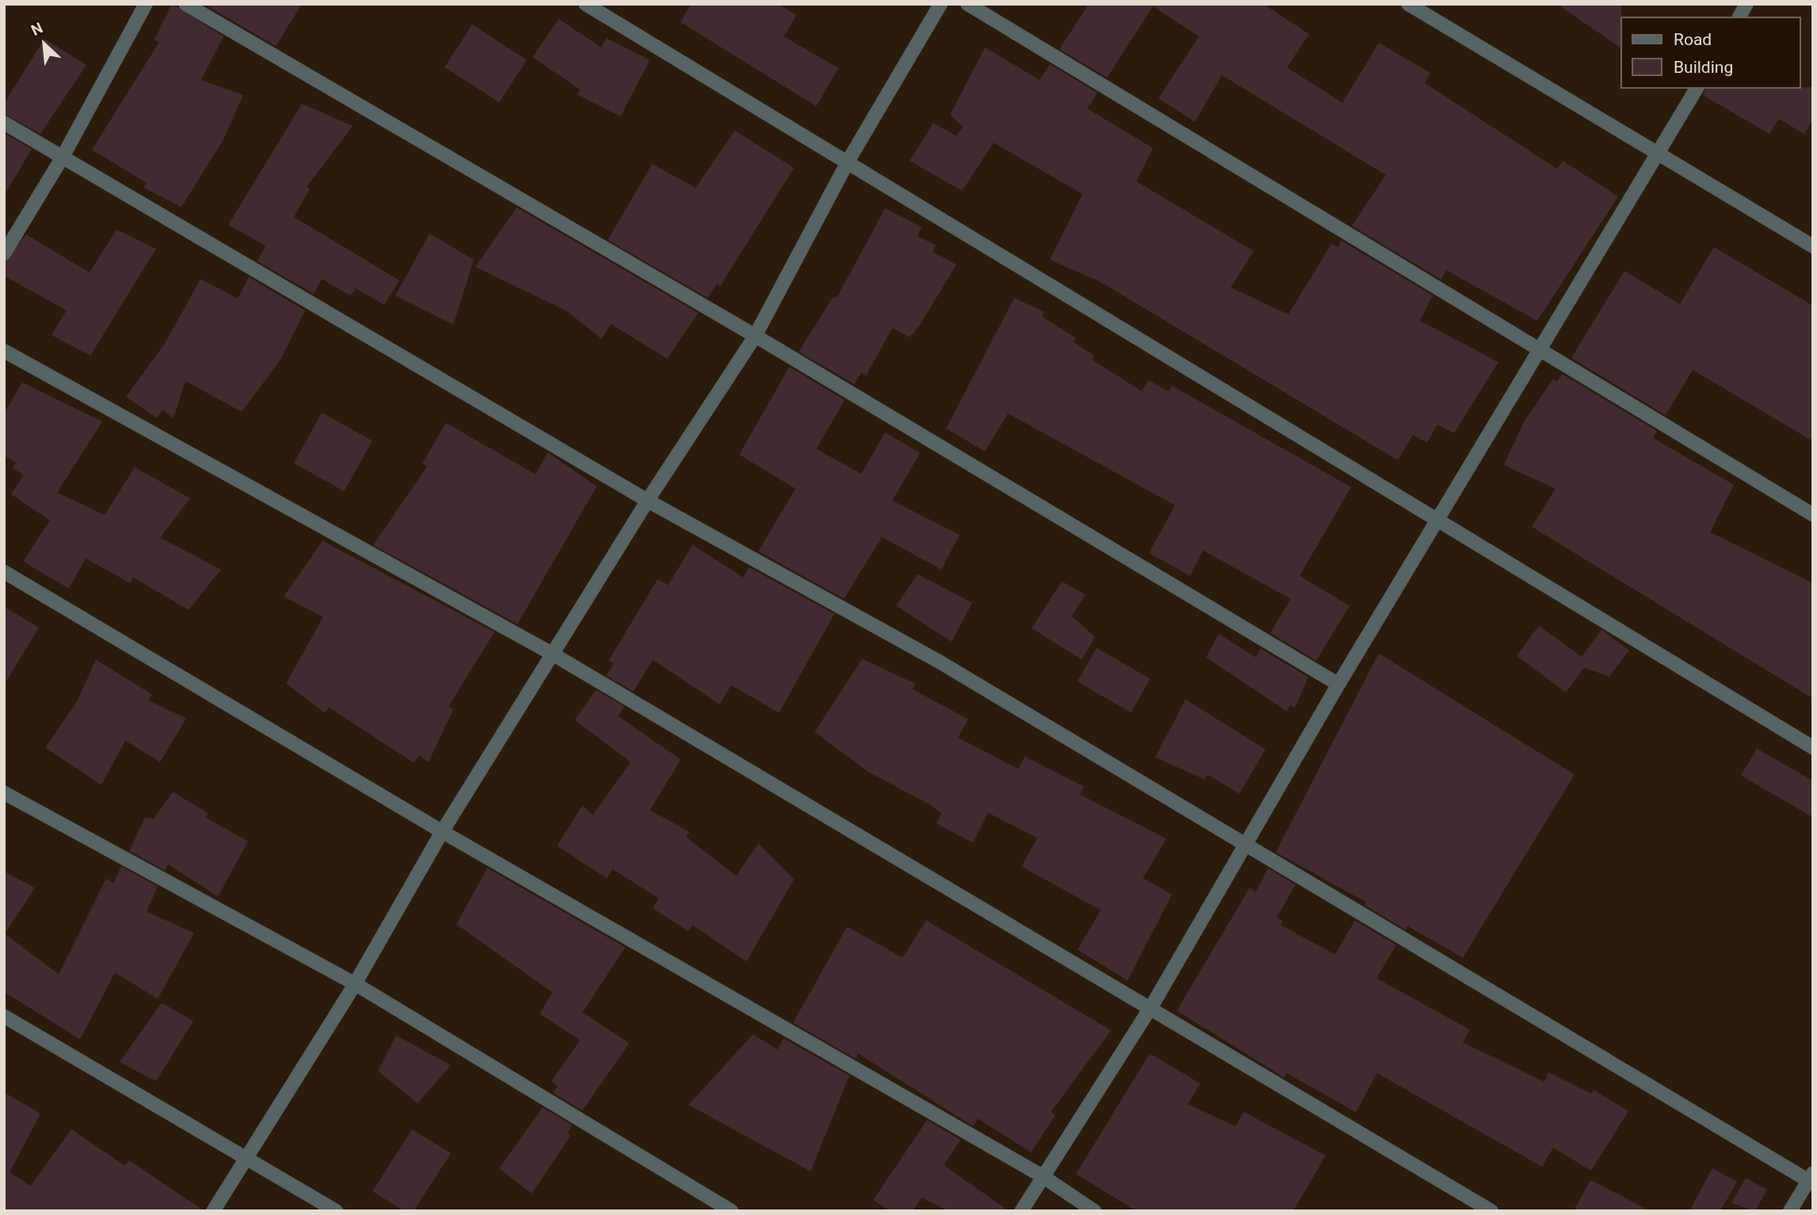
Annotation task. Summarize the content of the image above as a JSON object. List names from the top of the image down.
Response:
{
  "legend": ["Road", "Building"],
  "north": "top left"
}
